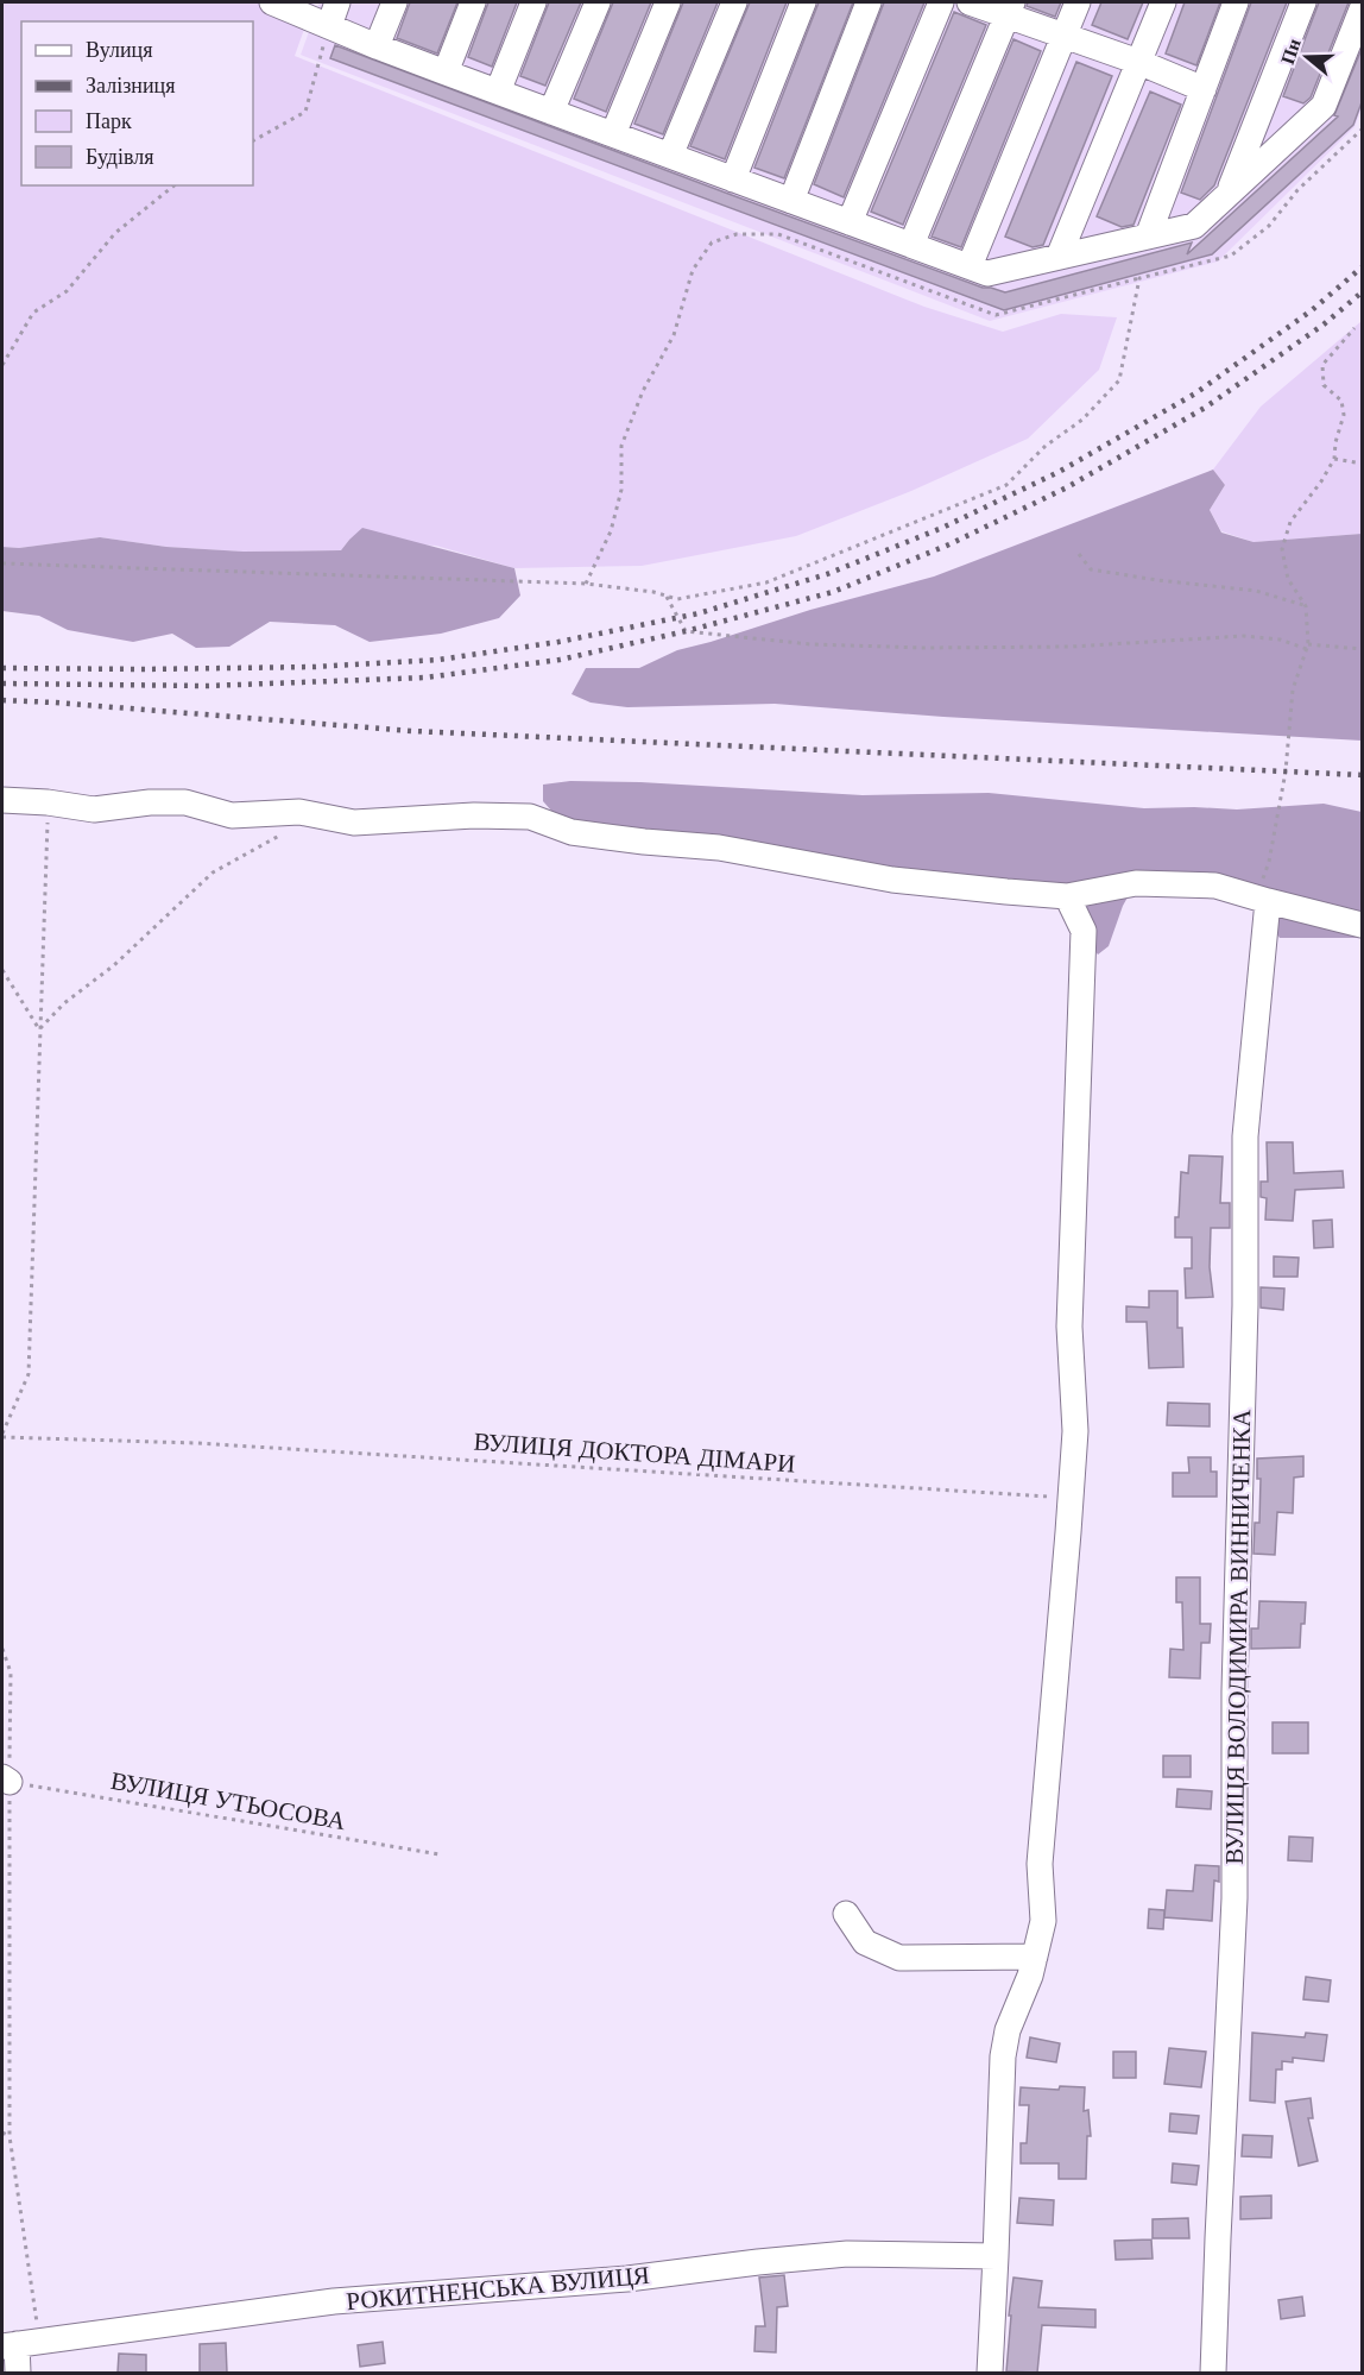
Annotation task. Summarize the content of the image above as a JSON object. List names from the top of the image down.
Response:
{
  "streets": {
    "street": ["ВУЛИЦЯ ВОЛОДИМИРА ВИННИЧЕНКА", "РОКИТНЕНСЬКА ВУЛИЦЯ"],
    "path": ["ВУЛИЦЯ ДОКТОРА ДІМАРИ", "ВУЛИЦЯ УТЬОСОВА"]
  },
  "legend": [
    "Вулиця",
    "Залізниця",
    "Парк",
    "Будівля"
  ],
  "north": "left"
}
